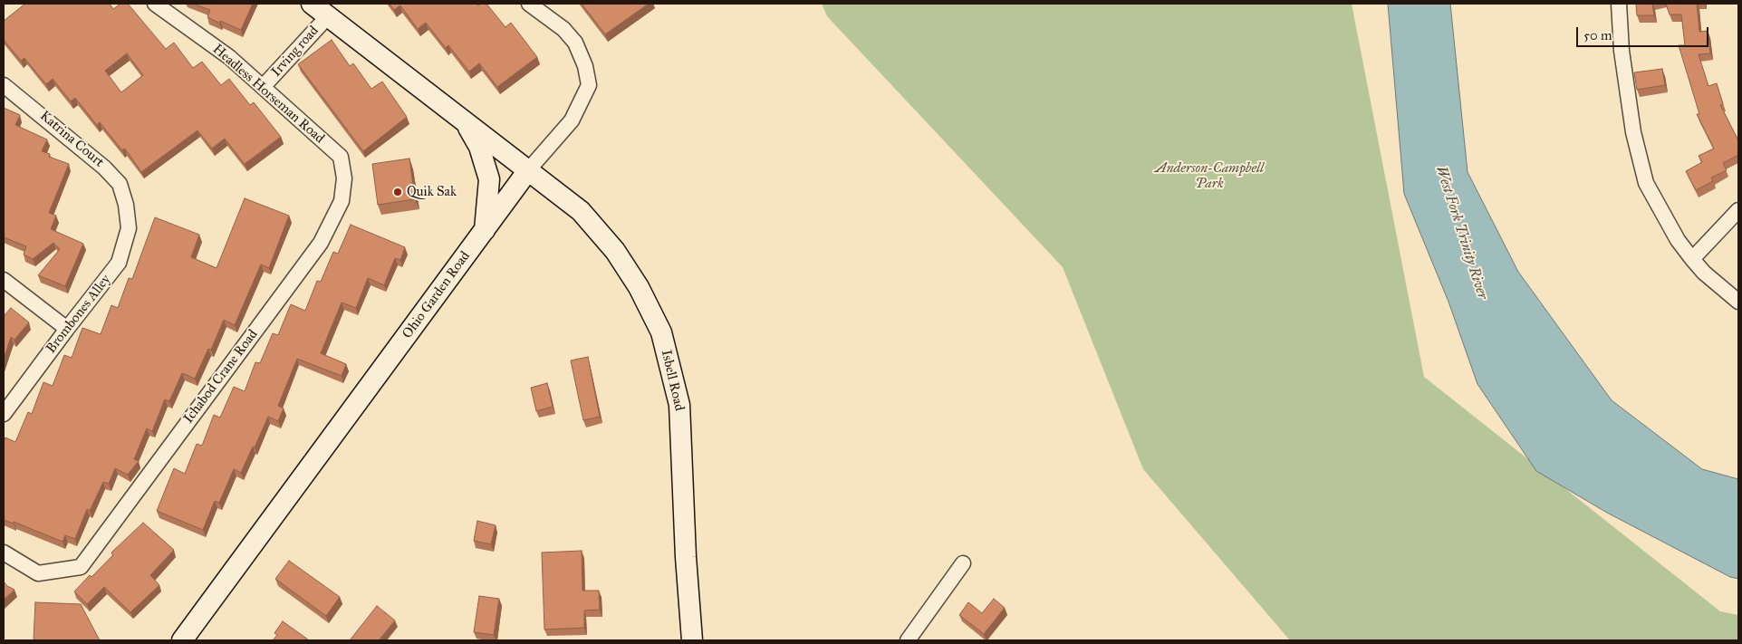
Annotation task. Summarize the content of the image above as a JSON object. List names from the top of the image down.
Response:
{
  "streets": {
    "street": [
      "Irving road",
      "Headless Horseman Road",
      "Katrina Court",
      "Ohio Garden Road",
      "Brombones Alley",
      "Ichabod Crane Road",
      "Isbell Road"
    ]
  },
  "crossings": [
    ["Irving road", "Headless Horseman Road"],
    ["Headless Horseman Road", "Ichabod Crane Road"],
    ["Katrina Court", "Brombones Alley"],
    ["Ohio Garden Road", "Isbell Road"]
  ],
  "water": ["West Fork Trinity River"],
  "parks": ["Anderson-Campbell Park"],
  "places": ["Quik Sak"],
  "scale_bar": "50 m"
}
